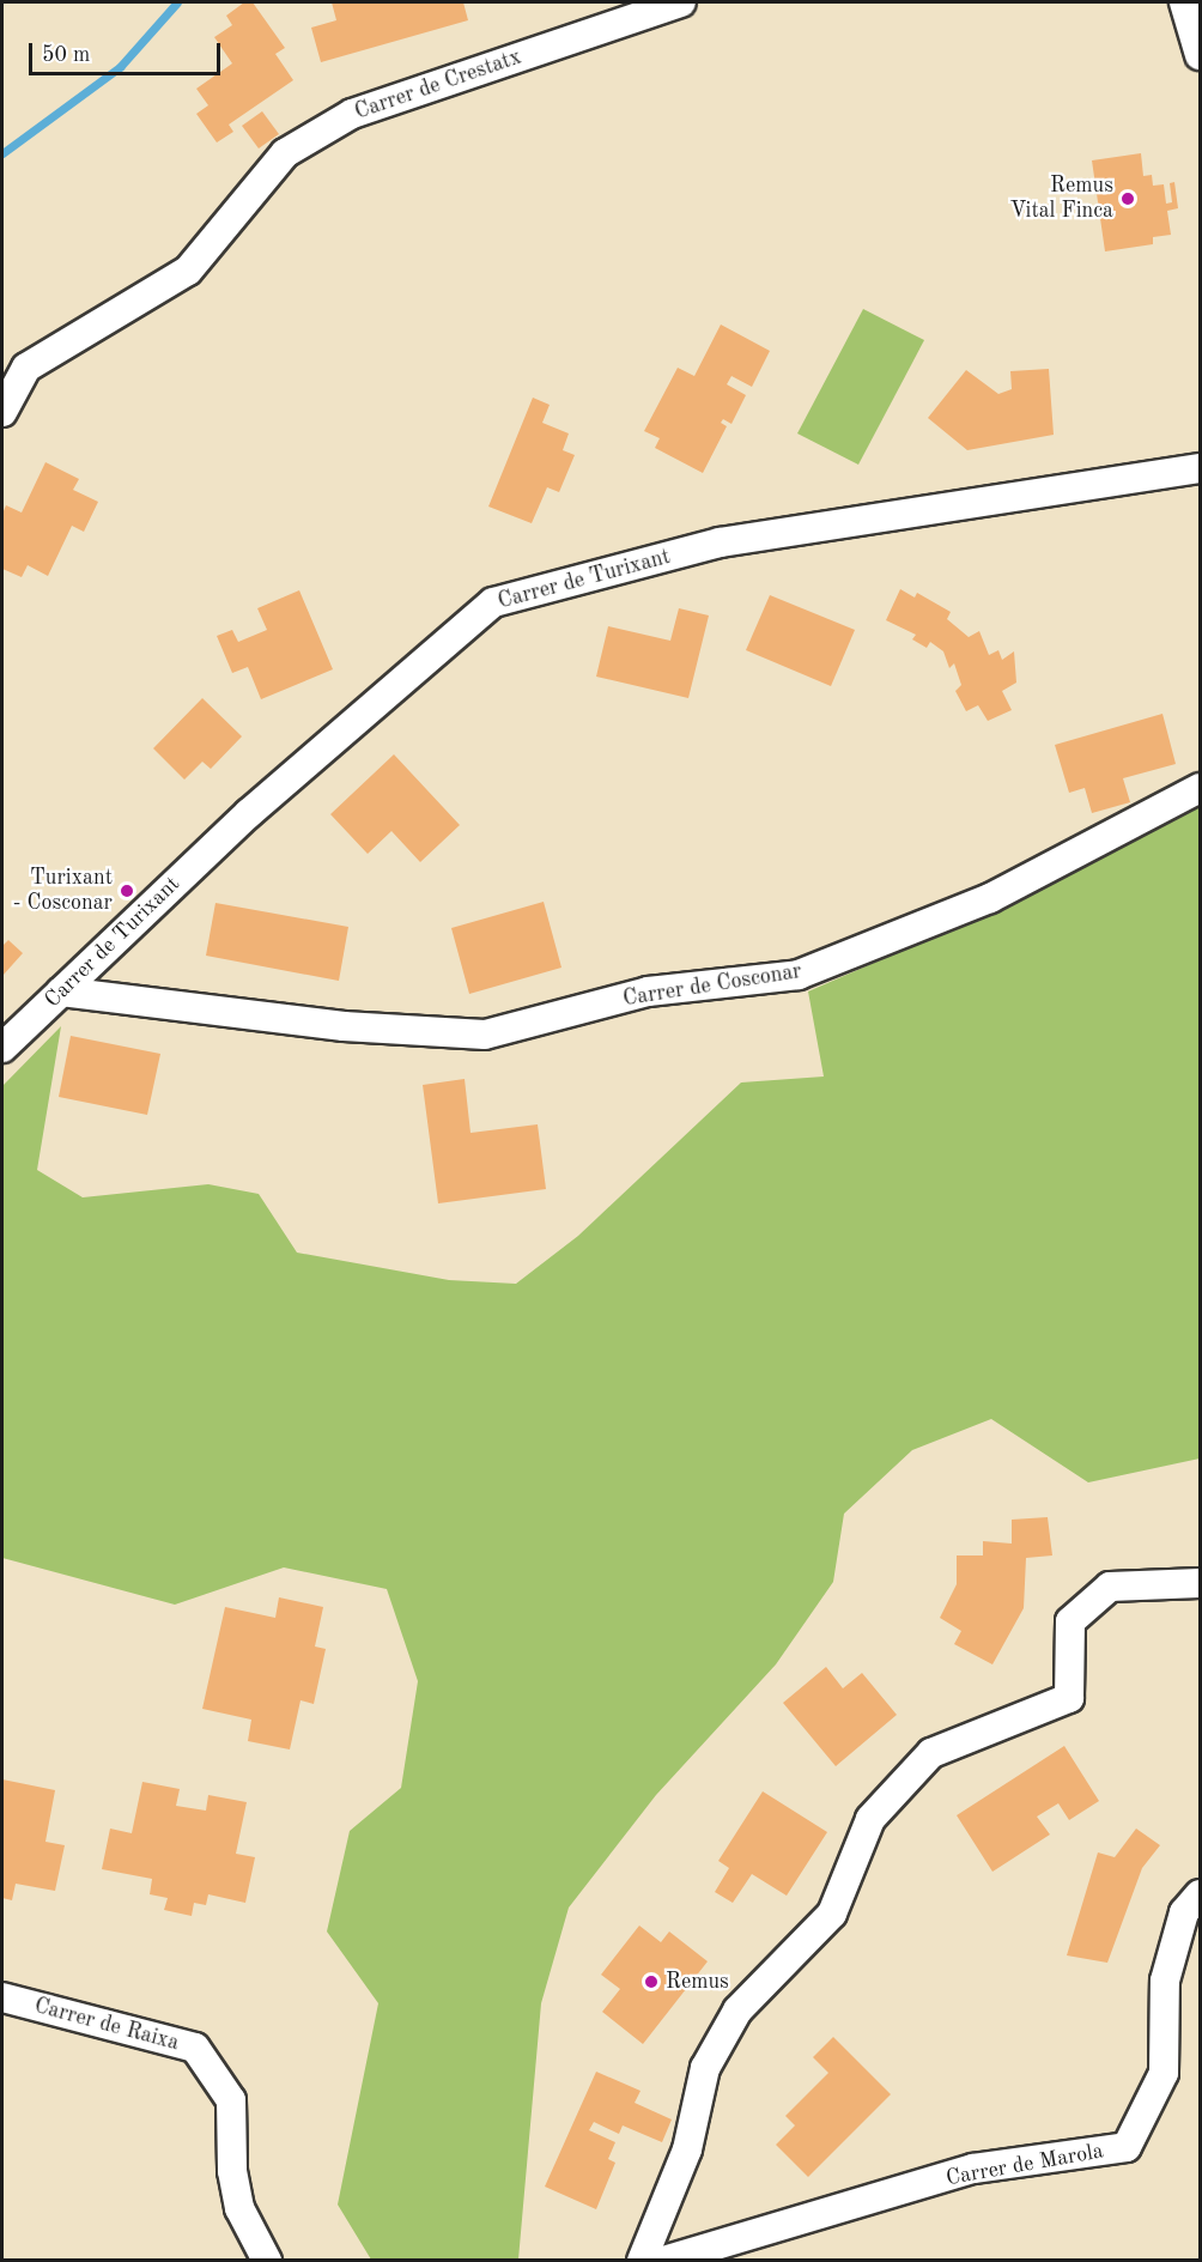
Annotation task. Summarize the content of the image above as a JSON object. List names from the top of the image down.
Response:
{
  "streets": {
    "street": [
      "Carrer de Crestatx",
      "Carrer de Turixant",
      "Carrer de Cosconar",
      "Carrer de Raixa",
      "Carrer de Marola"
    ]
  },
  "crossings": [
    ["Carrer de Turixant", "Carrer de Cosconar"]
  ],
  "places": ["Remus Vital Finca", "Turixant - Cosconar", "Remus"],
  "scale_bar": "50 m"
}
